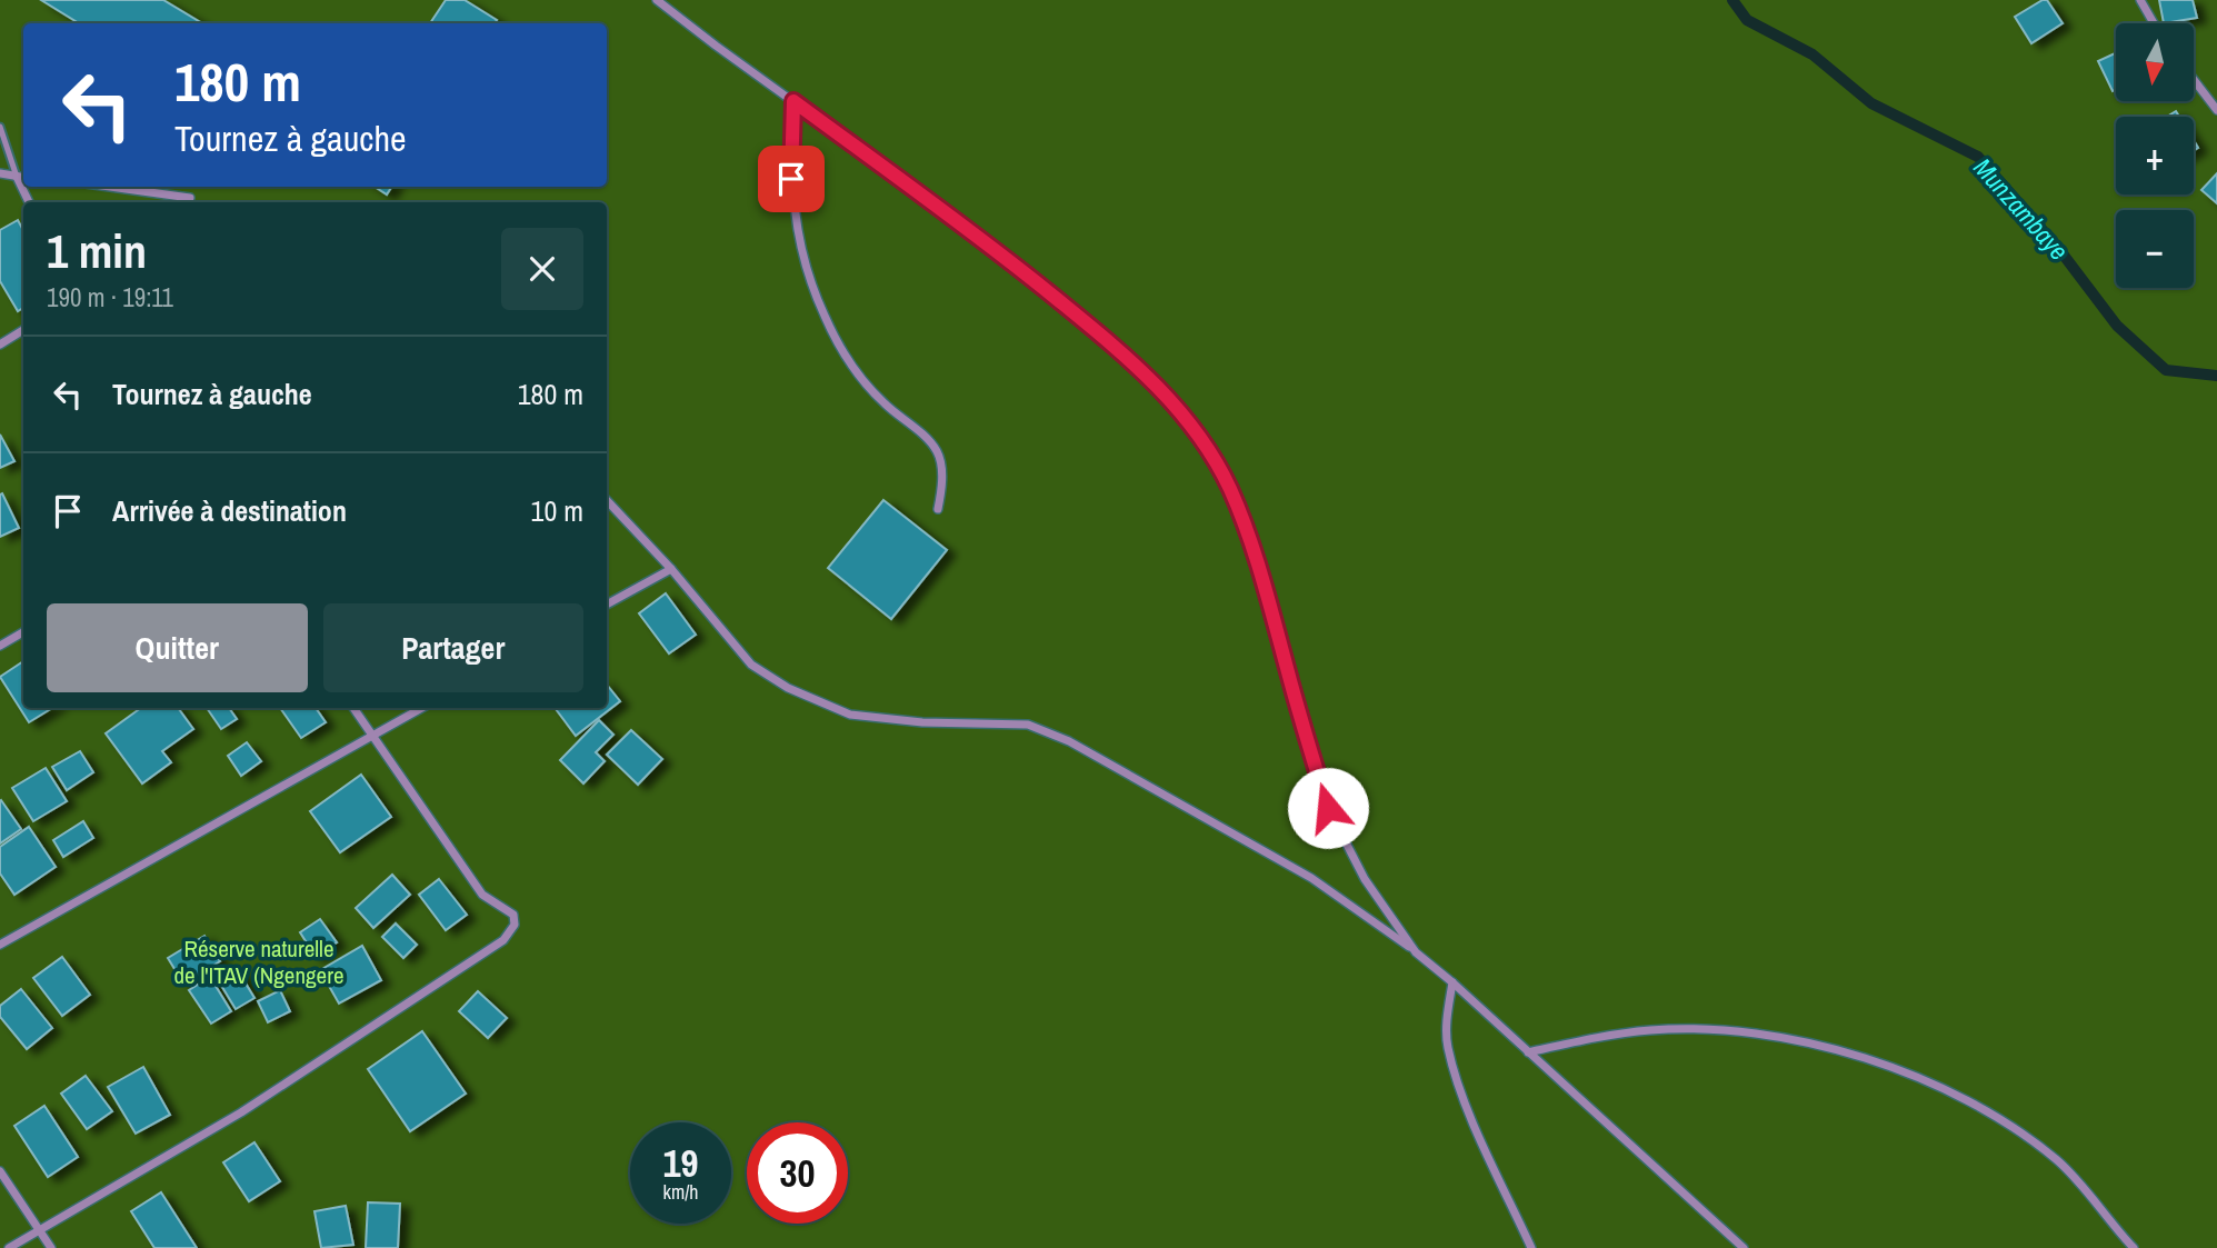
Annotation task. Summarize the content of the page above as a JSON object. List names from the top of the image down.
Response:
{
  "water": ["Munzambaye"],
  "parks": ["Réserve naturelle de l'ITAV (Ngengere"],
  "north": "bottom",
  "page": {
    "map_buttons": ["+", "−"],
    "turn": ["180 m", "Tournez à gauche"],
    "heading": ["1 min", "190 m · 19:11"],
    "list": [
      {
        "name": "Tournez à gauche",
        "value": "180 m"
      },
      {
        "name": "Arrivée à destination",
        "value": "10 m"
      }
    ],
    "buttons": ["Quitter", "Partager"],
    "speed": "19 km/h",
    "limit": "30"
  }
}
